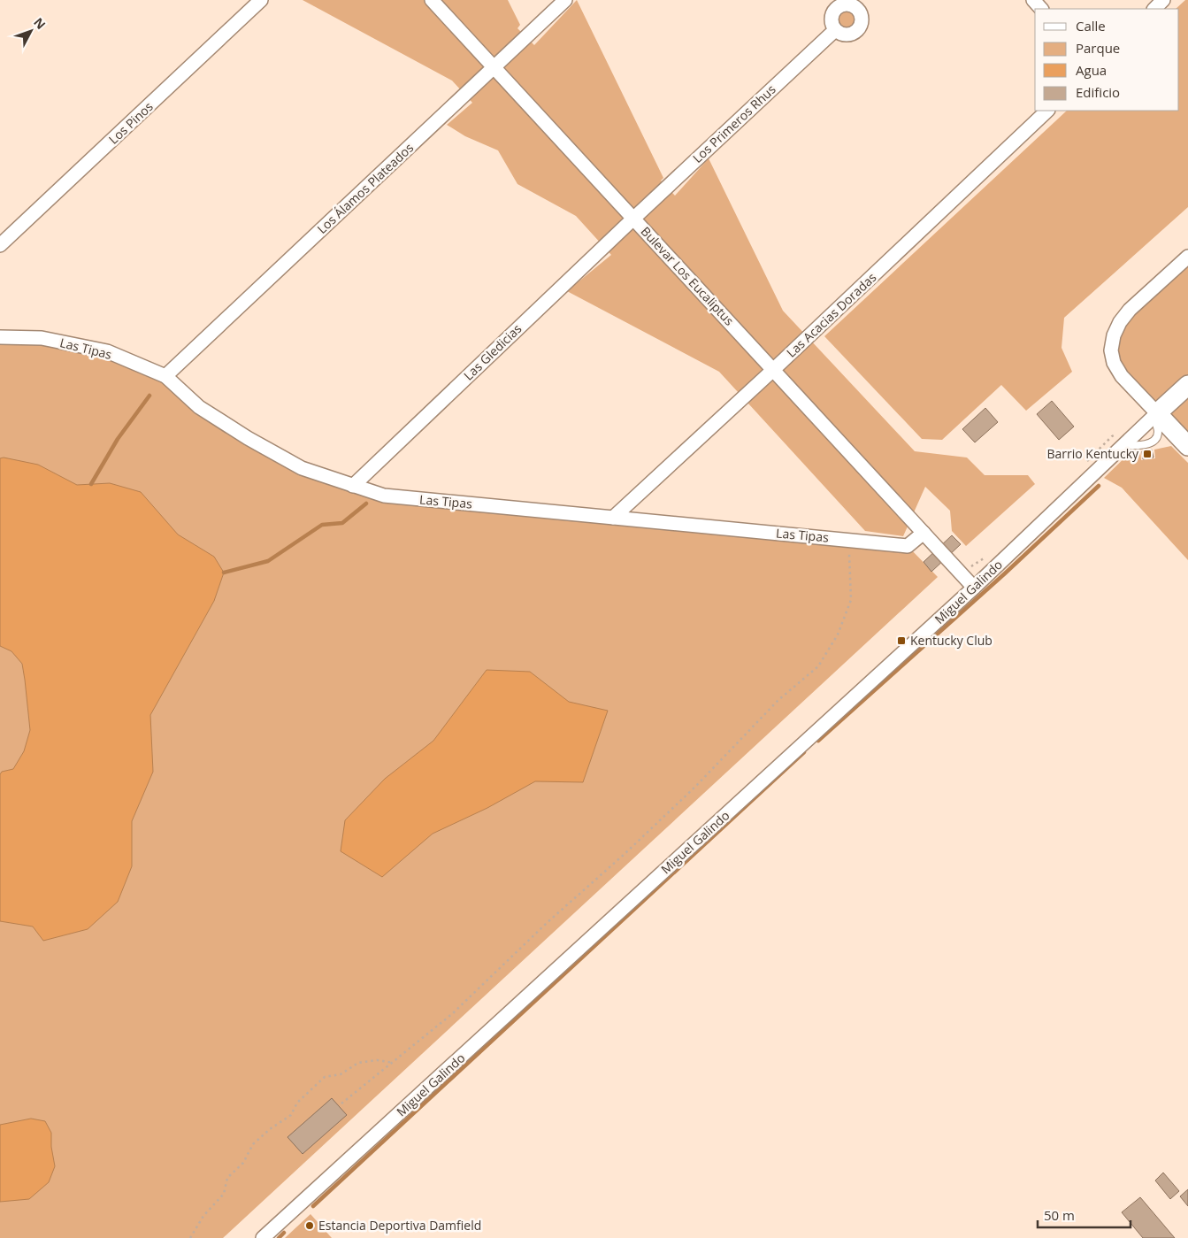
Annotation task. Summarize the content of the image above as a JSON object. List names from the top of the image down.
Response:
{
  "streets": {
    "street": [
      "Los Pinos",
      "Los Primeros Rhus",
      "Los Álamos Plateados",
      "Bulevar Los Eucaliptus",
      "Las Acacias Doradas",
      "Las Tipas",
      "Las Gledicias",
      "Miguel Galindo"
    ]
  },
  "crossings": [
    ["Los Primeros Rhus", "Bulevar Los Eucaliptus"],
    ["Los Primeros Rhus", "Las Gledicias"],
    ["Los Álamos Plateados", "Bulevar Los Eucaliptus"],
    ["Los Álamos Plateados", "Las Tipas"],
    ["Bulevar Los Eucaliptus", "Las Acacias Doradas"],
    ["Bulevar Los Eucaliptus", "Las Tipas"],
    ["Bulevar Los Eucaliptus", "Las Gledicias"],
    ["Bulevar Los Eucaliptus", "Miguel Galindo"],
    ["Las Acacias Doradas", "Las Tipas"],
    ["Las Tipas", "Las Gledicias"]
  ],
  "places": {
    "transit": ["Barrio Kentucky", "Kentucky Club"],
    "other": ["Estancia Deportiva Damfield"]
  },
  "legend": [
    "Calle",
    "Parque",
    "Agua",
    "Edificio"
  ],
  "scale_bar": "50 m",
  "north": "top right"
}
